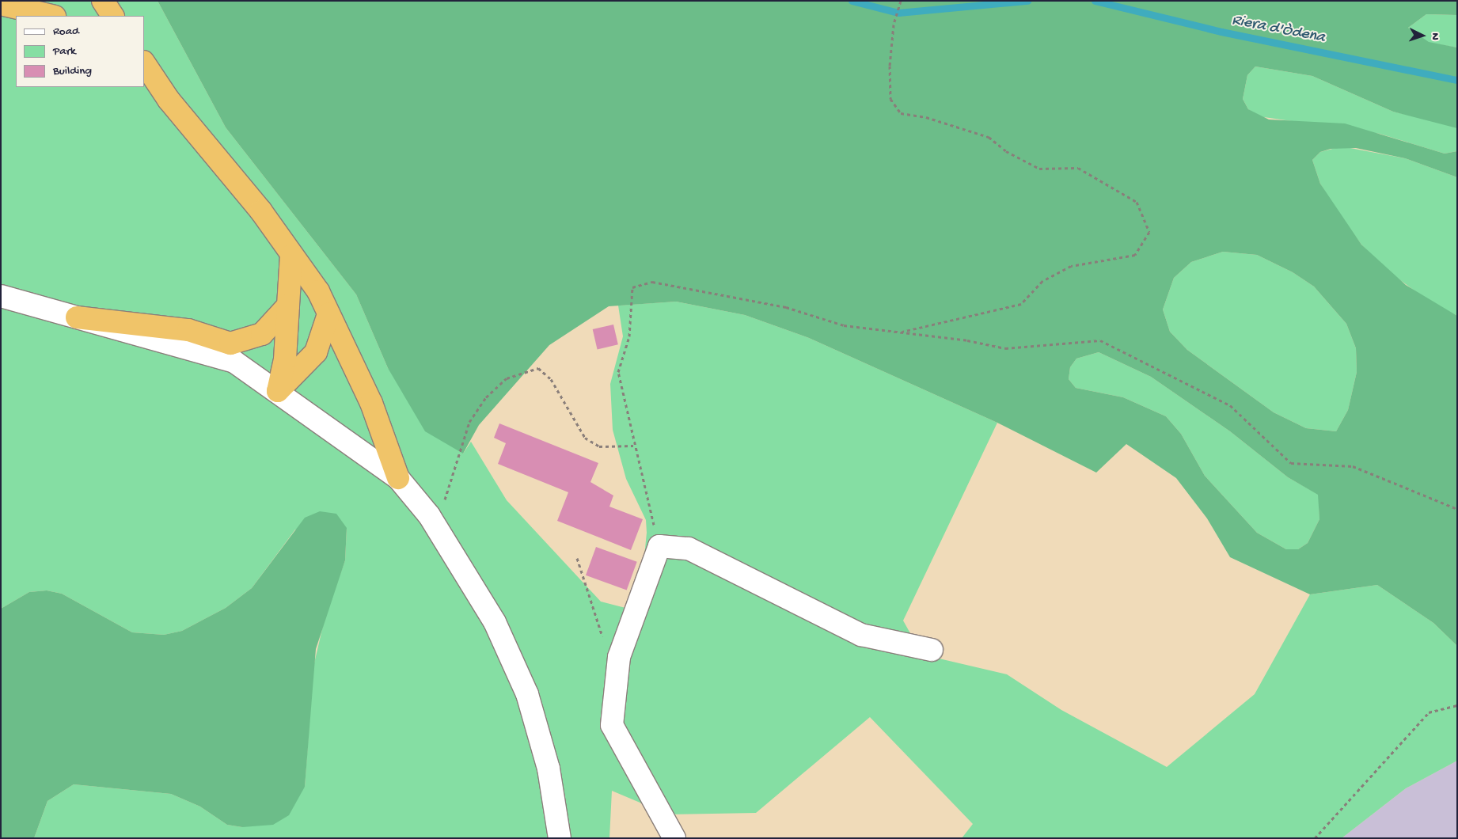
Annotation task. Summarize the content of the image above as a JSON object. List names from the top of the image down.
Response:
{
  "water": ["Riera d'Òdena"],
  "legend": ["Road", "Park", "Building"],
  "north": "right"
}
